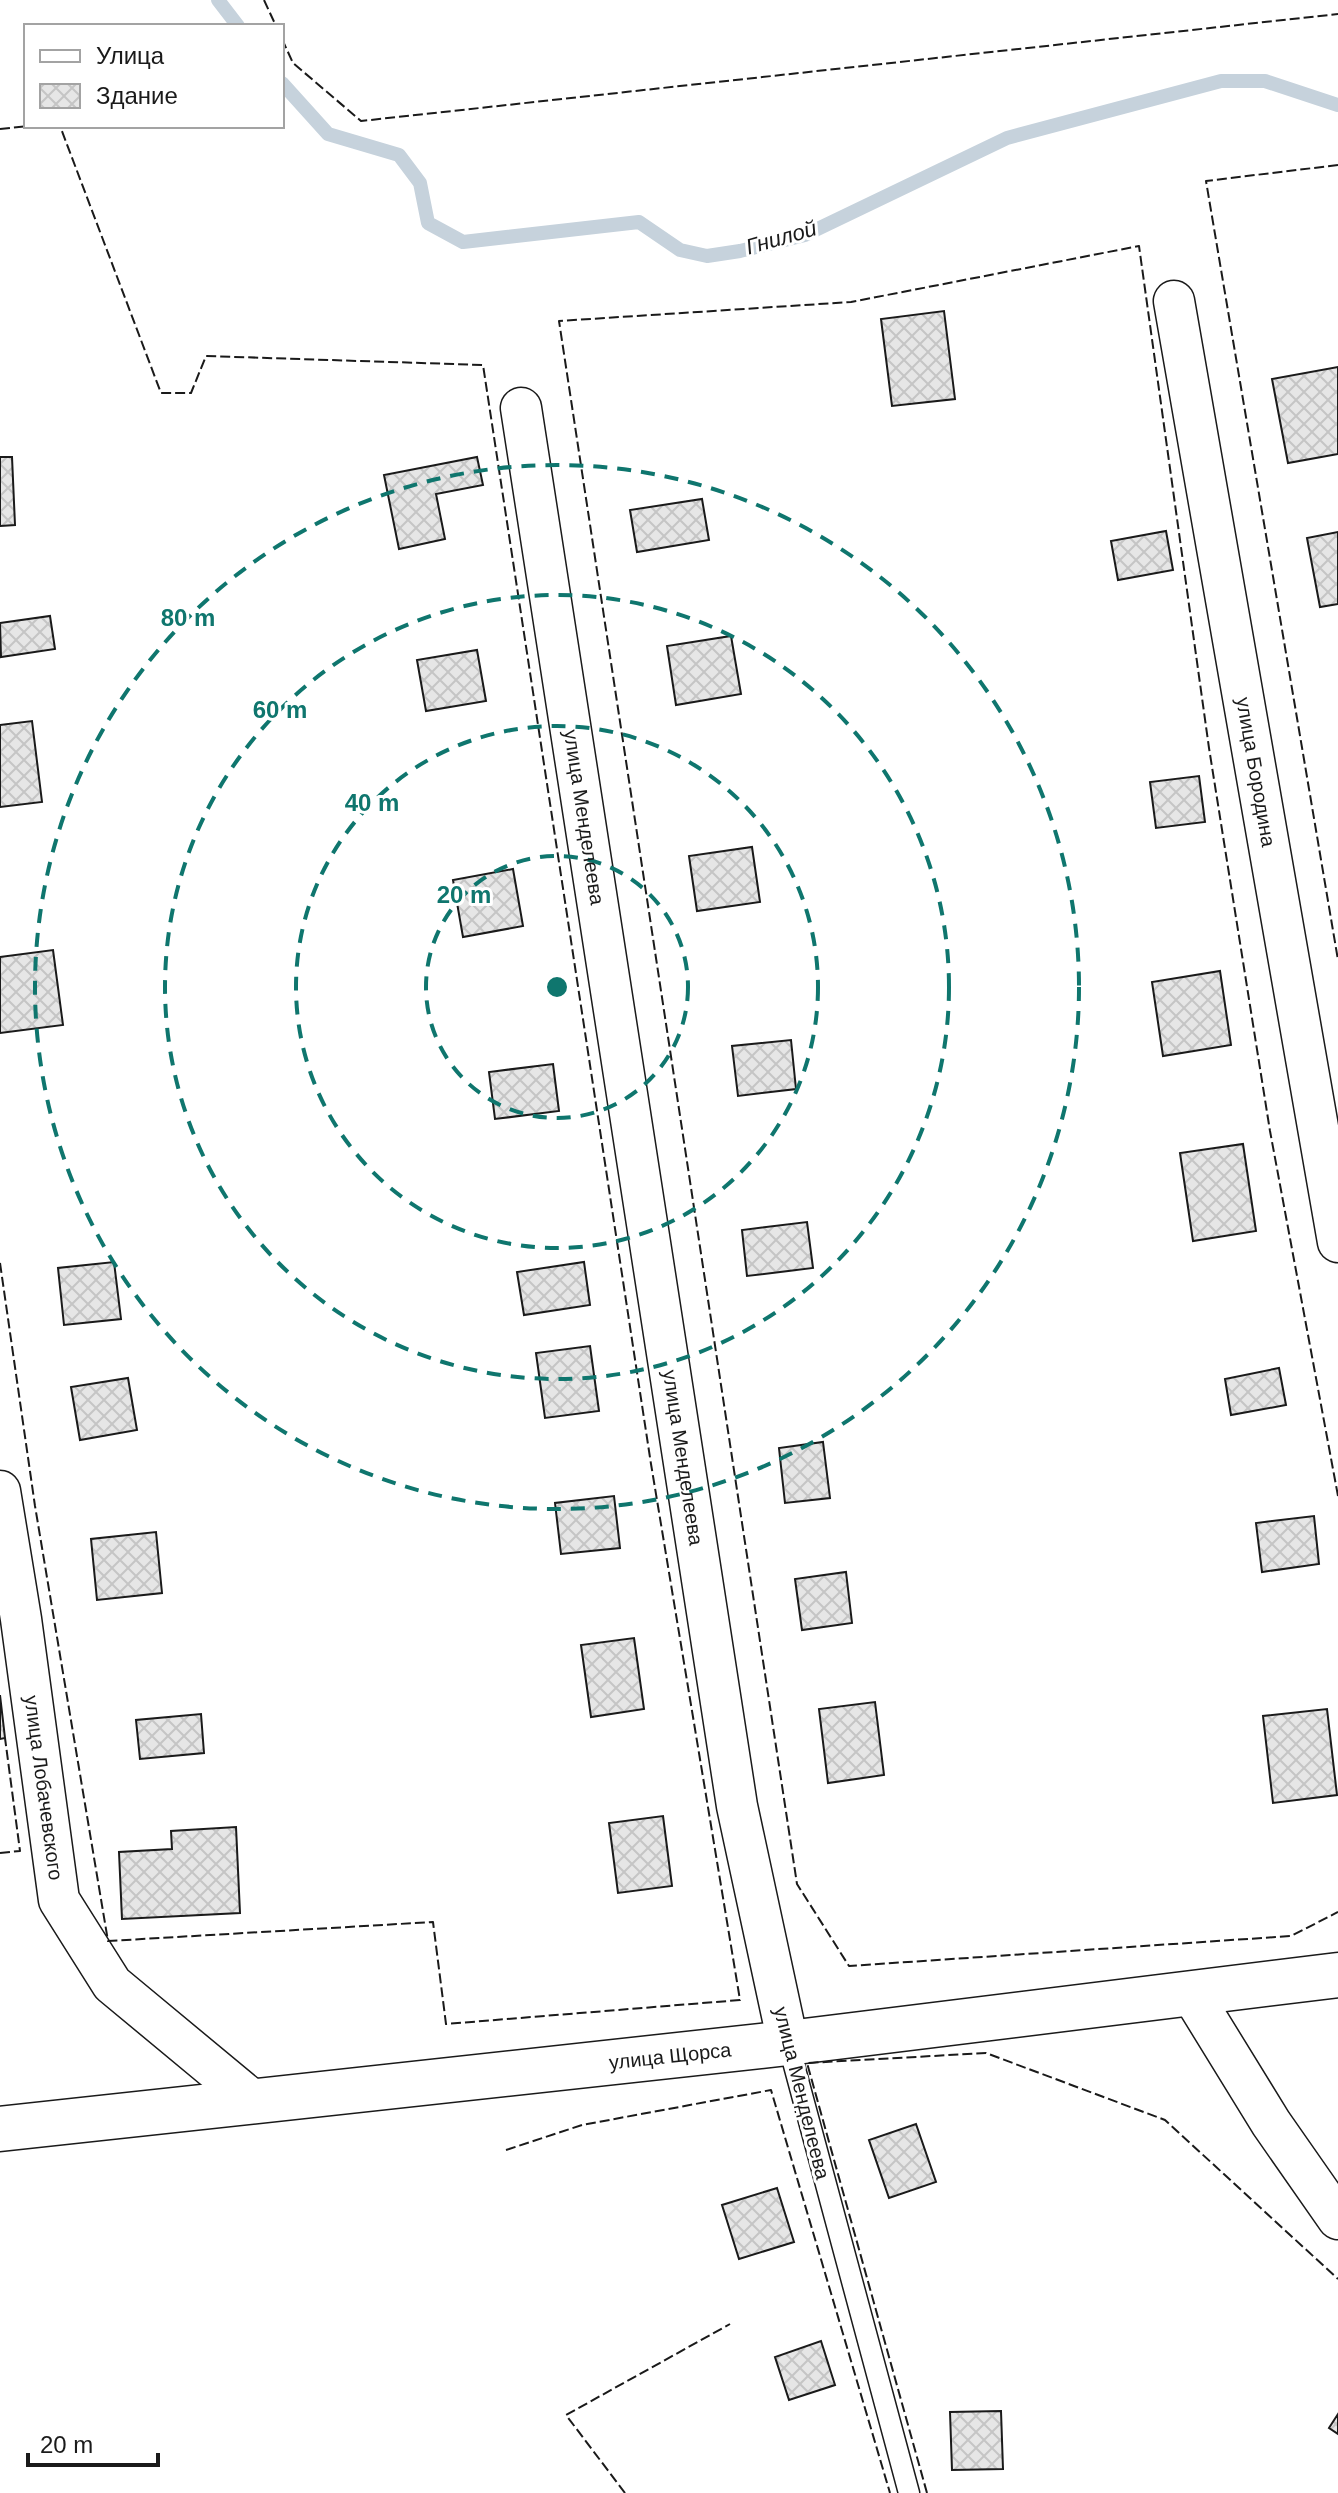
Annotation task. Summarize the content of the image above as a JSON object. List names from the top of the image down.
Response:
{
  "streets": {
    "main road": ["улица Щорса"],
    "street": ["улица Бородина", "улица Менделеева", "улица Лобачевского"]
  },
  "crossings": [
    ["улица Менделеева", "улица Щорса"],
    ["улица Лобачевского", "улица Щорса"]
  ],
  "water": ["Гнилой"],
  "legend": ["Улица", "Здание"],
  "scale_bar": "20 m",
  "rings": [
    "80 m",
    "60 m",
    "40 m",
    "20 m"
  ]
}
